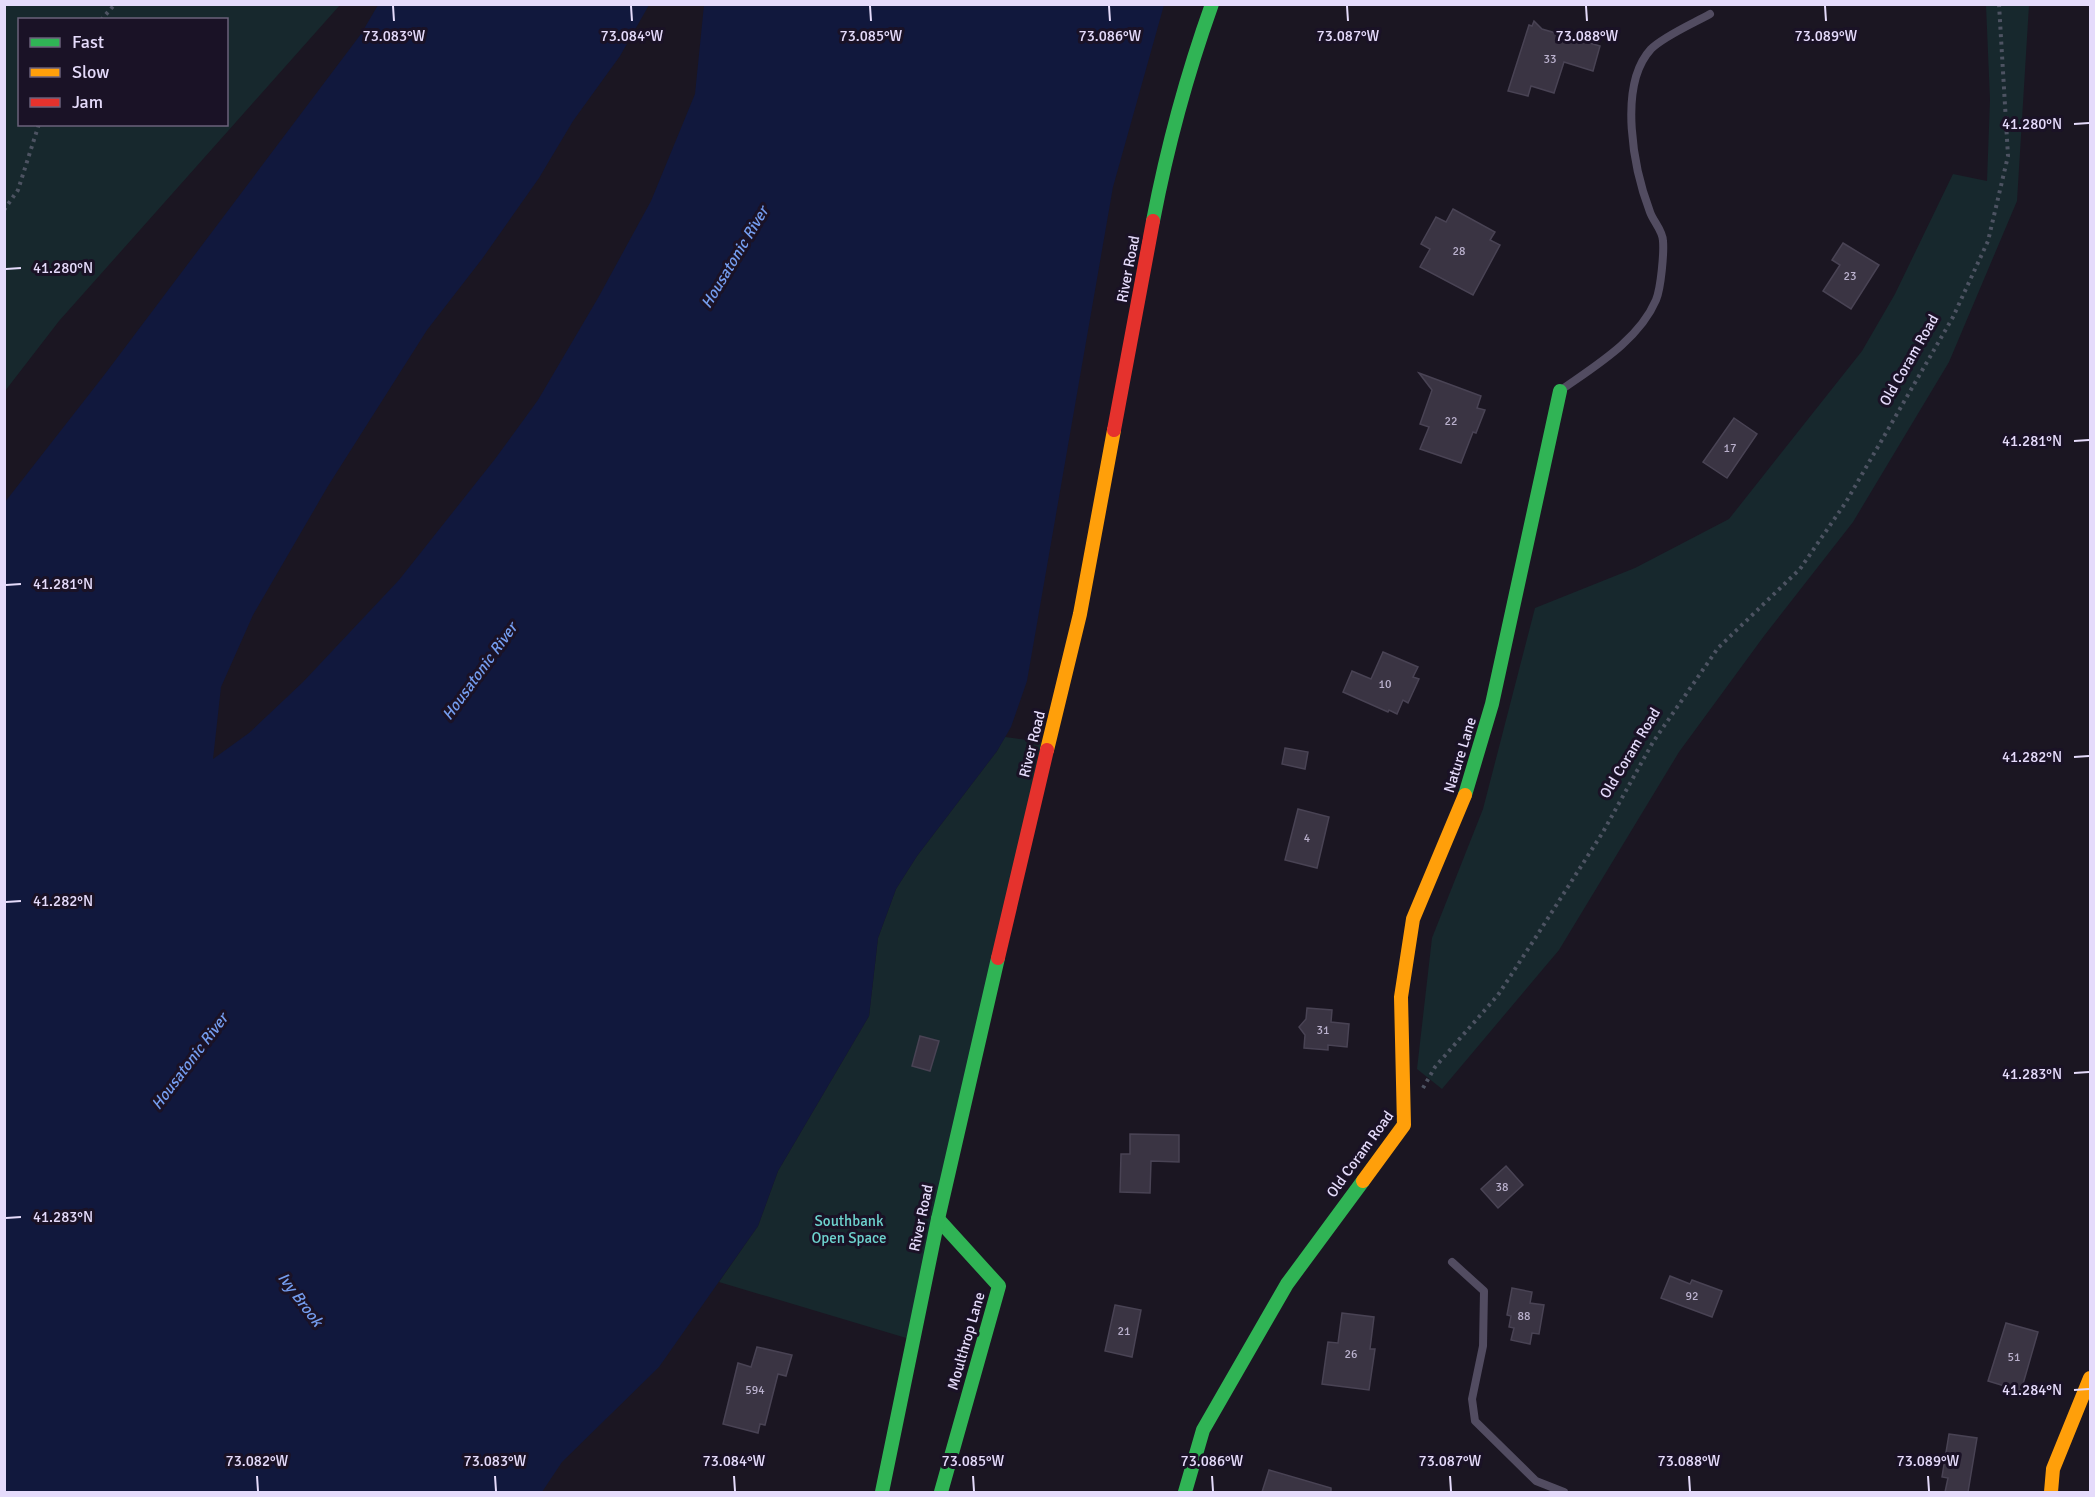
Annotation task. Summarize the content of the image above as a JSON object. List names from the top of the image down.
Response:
{
  "streets": {
    "street": [
      "River Road",
      "Old Coram Road",
      "Nature Lane",
      "Moulthrop Lane"
    ]
  },
  "crossings": [
    ["River Road", "Moulthrop Lane"],
    ["Old Coram Road", "Nature Lane"]
  ],
  "water": ["Housatonic River", "Ivy Brook"],
  "parks": ["Southbank Open Space"],
  "house_numbers": [
    "33",
    "28",
    "23",
    "22",
    "17",
    "10",
    "4",
    "31",
    "38",
    "92",
    "88",
    "21",
    "26",
    "51",
    "594"
  ],
  "legend": ["Fast", "Slow", "Jam"],
  "coordinates": [
    "73.083°W",
    "73.084°W",
    "73.085°W",
    "73.086°W",
    "73.087°W",
    "73.088°W",
    "73.089°W",
    "41.280°N",
    "41.281°N",
    "41.282°N",
    "41.283°N",
    "41.284°N",
    "73.082°W"
  ]
}
